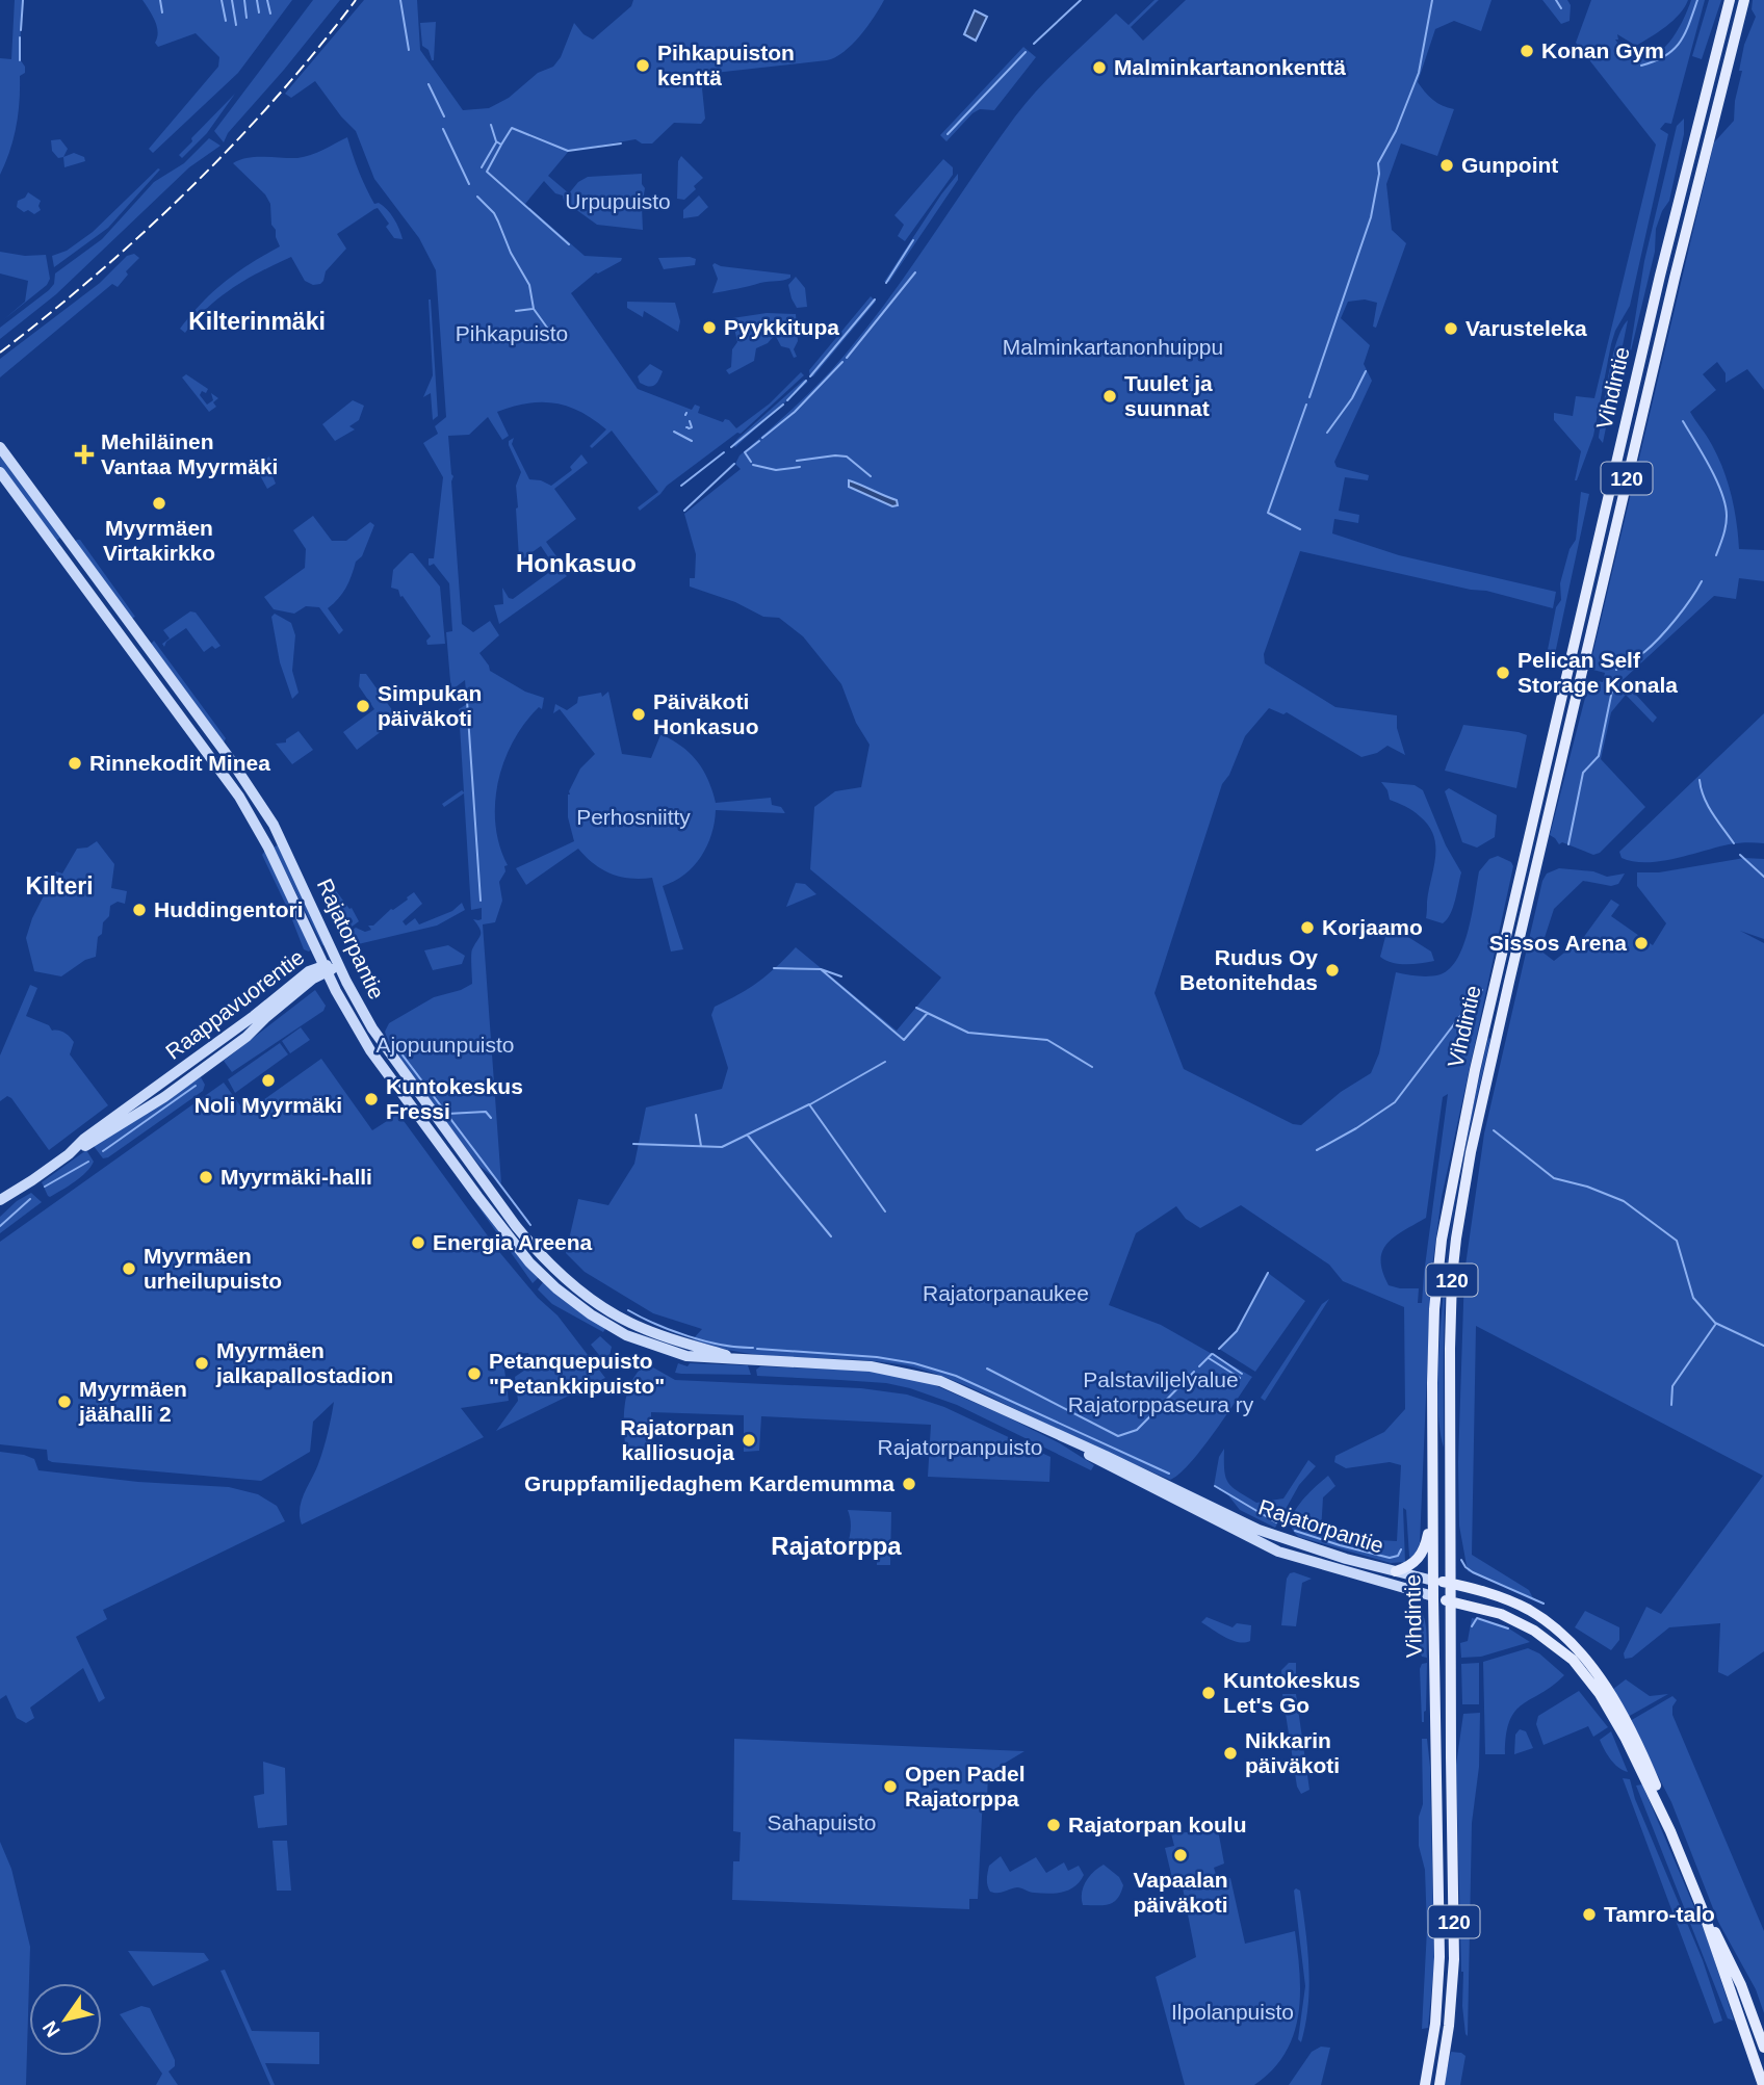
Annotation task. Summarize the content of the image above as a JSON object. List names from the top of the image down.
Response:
{
  "streets": {
    "main road": [
      "Vihdintie",
      "120",
      "Rajatorpantie",
      "Raappavuorentie"
    ]
  },
  "crossings": [
    ["Vihdintie", "Rajatorpantie"],
    ["Rajatorpantie", "Raappavuorentie"]
  ],
  "districts": [
    "Kilterinmäki",
    "Honkasuo",
    "Kilteri",
    "Rajatorppa"
  ],
  "parks": [
    "Urpupuisto",
    "Pihkapuisto",
    "Malminkartanonhuippu",
    "Perhosniitty",
    "Ajopuunpuisto",
    "Rajatorpanaukee",
    "Palstaviljelyalue Rajatorppaseura ry",
    "Rajatorpanpuisto",
    "Sahapuisto",
    "Ilpolanpuisto"
  ],
  "places": {
    "other": [
      "Konan Gym",
      "Pihkapuiston kenttä",
      "Malminkartanonkenttä",
      "Gunpoint",
      "Pyykkitupa",
      "Varusteleka",
      "Tuulet ja suunnat",
      "Myyrmäen Virtakirkko",
      "Pelican Self Storage Konala",
      "Simpukan päiväkoti",
      "Päiväkoti Honkasuo",
      "Rinnekodit Minea",
      "Huddingentori",
      "Korjaamo",
      "Sissos Arena",
      "Rudus Oy Betonitehdas",
      "Noli Myyrmäki",
      "Kuntokeskus Fressi",
      "Myyrmäki-halli",
      "Energia Areena",
      "Myyrmäen urheilupuisto",
      "Myyrmäen jalkapallostadion",
      "Petanquepuisto \"Petankkipuisto\"",
      "Myyrmäen jäähalli 2",
      "Rajatorpan kalliosuoja",
      "Gruppfamiljedaghem Kardemumma",
      "Kuntokeskus Let's Go",
      "Nikkarin päiväkoti",
      "Open Padel Rajatorppa",
      "Rajatorpan koulu",
      "Vapaalan päiväkoti",
      "Tamro-talo"
    ],
    "health": ["Mehiläinen Vantaa Myyrmäki"]
  },
  "north": "bottom left"
}
